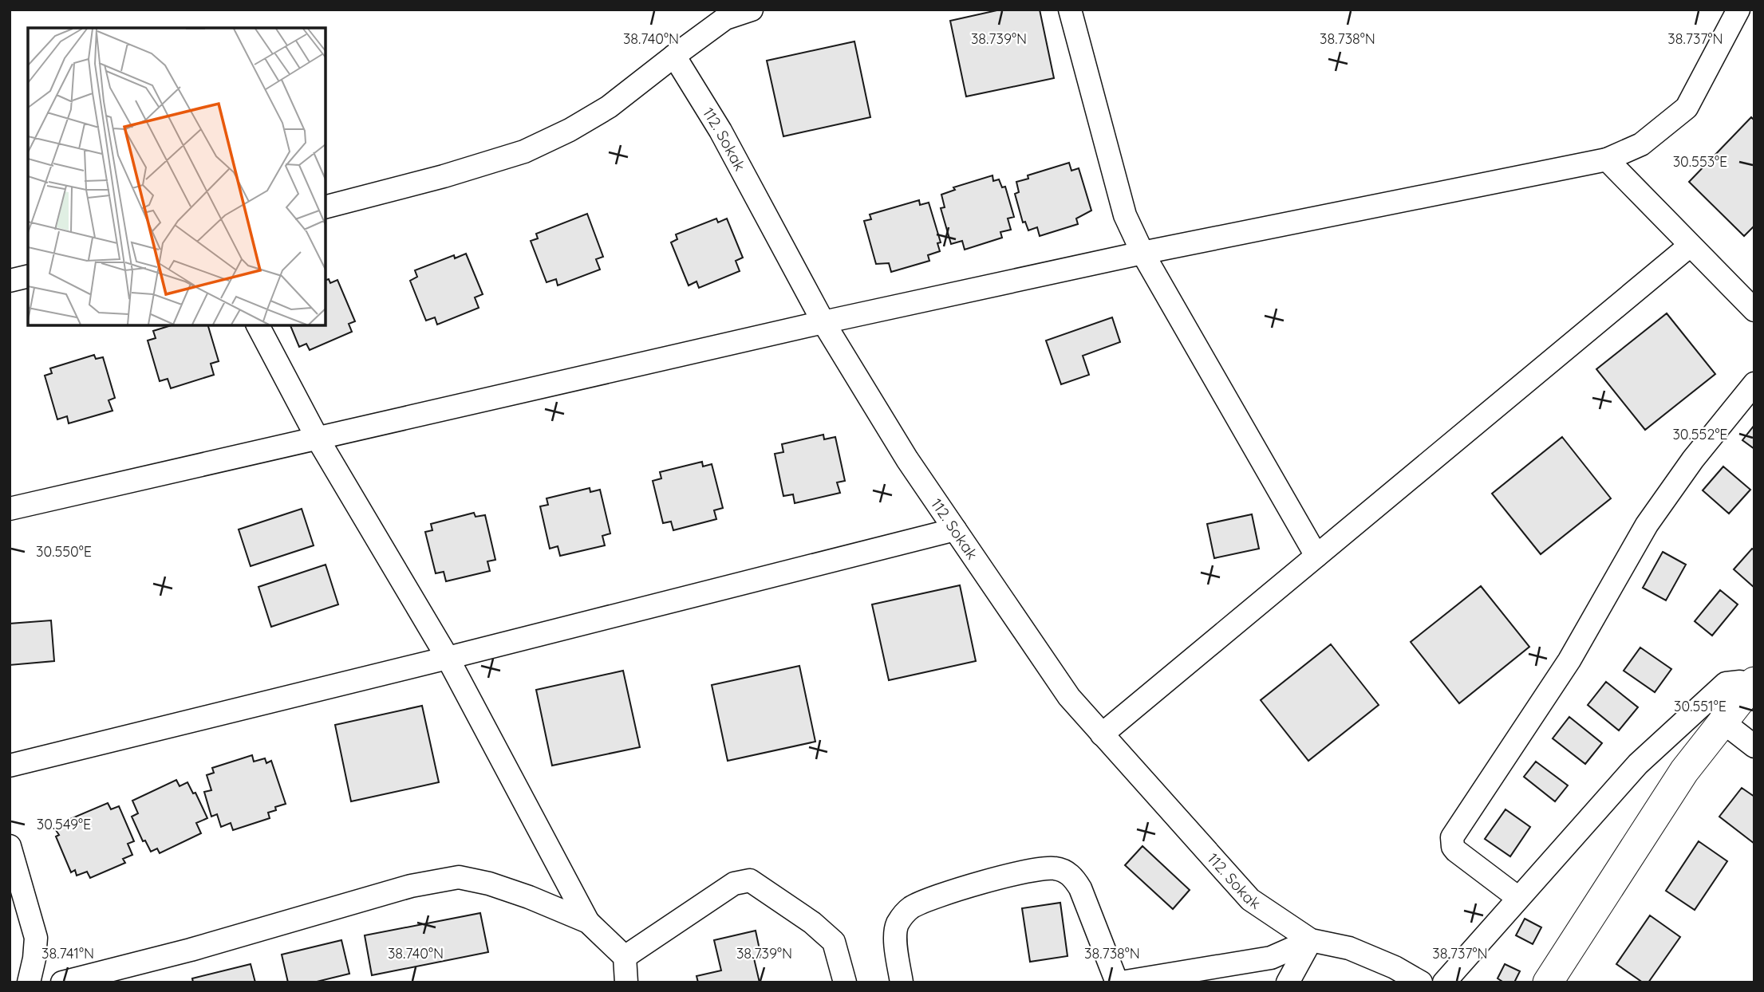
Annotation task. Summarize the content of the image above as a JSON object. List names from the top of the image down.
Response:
{
  "streets": {
    "street": ["112. Sokak"]
  },
  "coordinates": [
    "38.740°N",
    "38.739°N",
    "38.738°N",
    "38.737°N",
    "30.553°E",
    "30.552°E",
    "30.550°E",
    "30.551°E",
    "30.549°E",
    "38.741°N"
  ]
}
